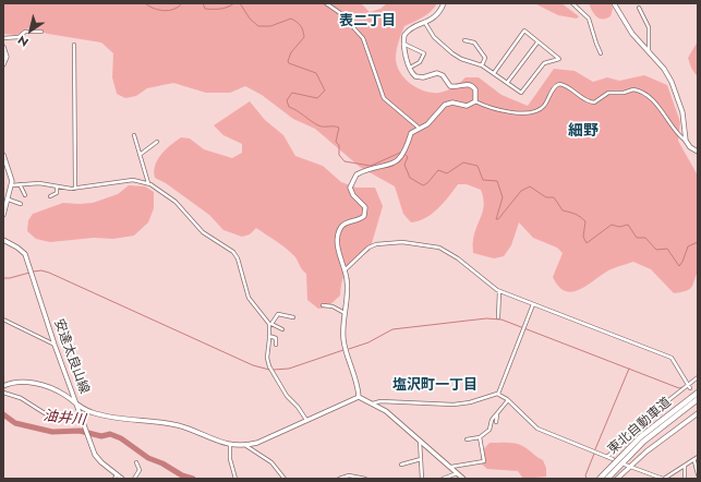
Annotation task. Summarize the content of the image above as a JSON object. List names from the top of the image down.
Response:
{
  "streets": {
    "highway": ["東北自動車道"],
    "street": ["安達太良山線"]
  },
  "districts": ["表二丁目", "細野", "塩沢町一丁目"],
  "water": ["油井川"],
  "north": "bottom left"
}
